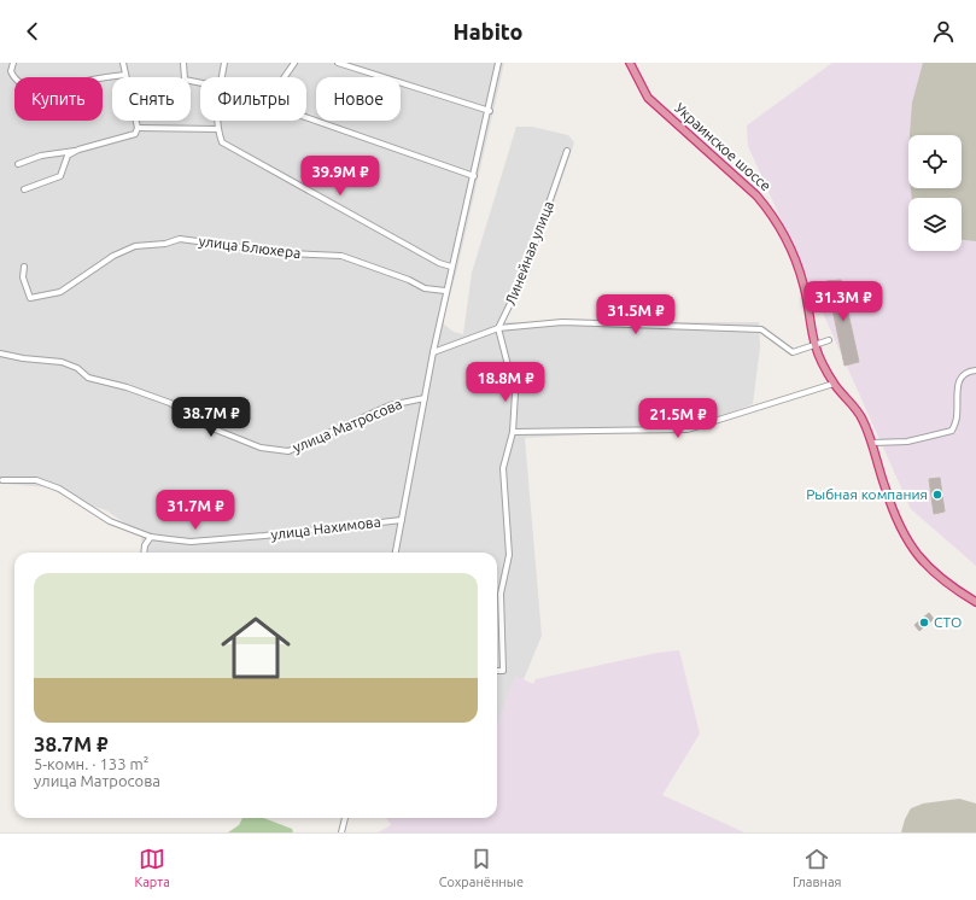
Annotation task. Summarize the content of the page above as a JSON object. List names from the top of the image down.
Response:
{
  "streets": {
    "highway": ["Украинское шоссе"],
    "street": [
      "улица Блюхера",
      "Линейная улица",
      "улица Матросова",
      "улица Нахимова"
    ]
  },
  "places": ["Рыбная компания", "СТО"],
  "page": {
    "header": "Habito",
    "chip": [
      "Купить",
      "Снять",
      "Фильтры",
      "Новое"
    ],
    "price": [
      "39.9M ₽",
      "31.3M ₽",
      "31.5M ₽",
      "18.8M ₽",
      "38.7M ₽",
      "21.5M ₽",
      "31.7M ₽"
    ],
    "list": [
      {
        "name": "38.7M ₽",
        "note": "5-комн. · 133 m² · улица Матросова"
      }
    ],
    "tabs": ["Карта", "Сохранённые", "Главная"]
  }
}
